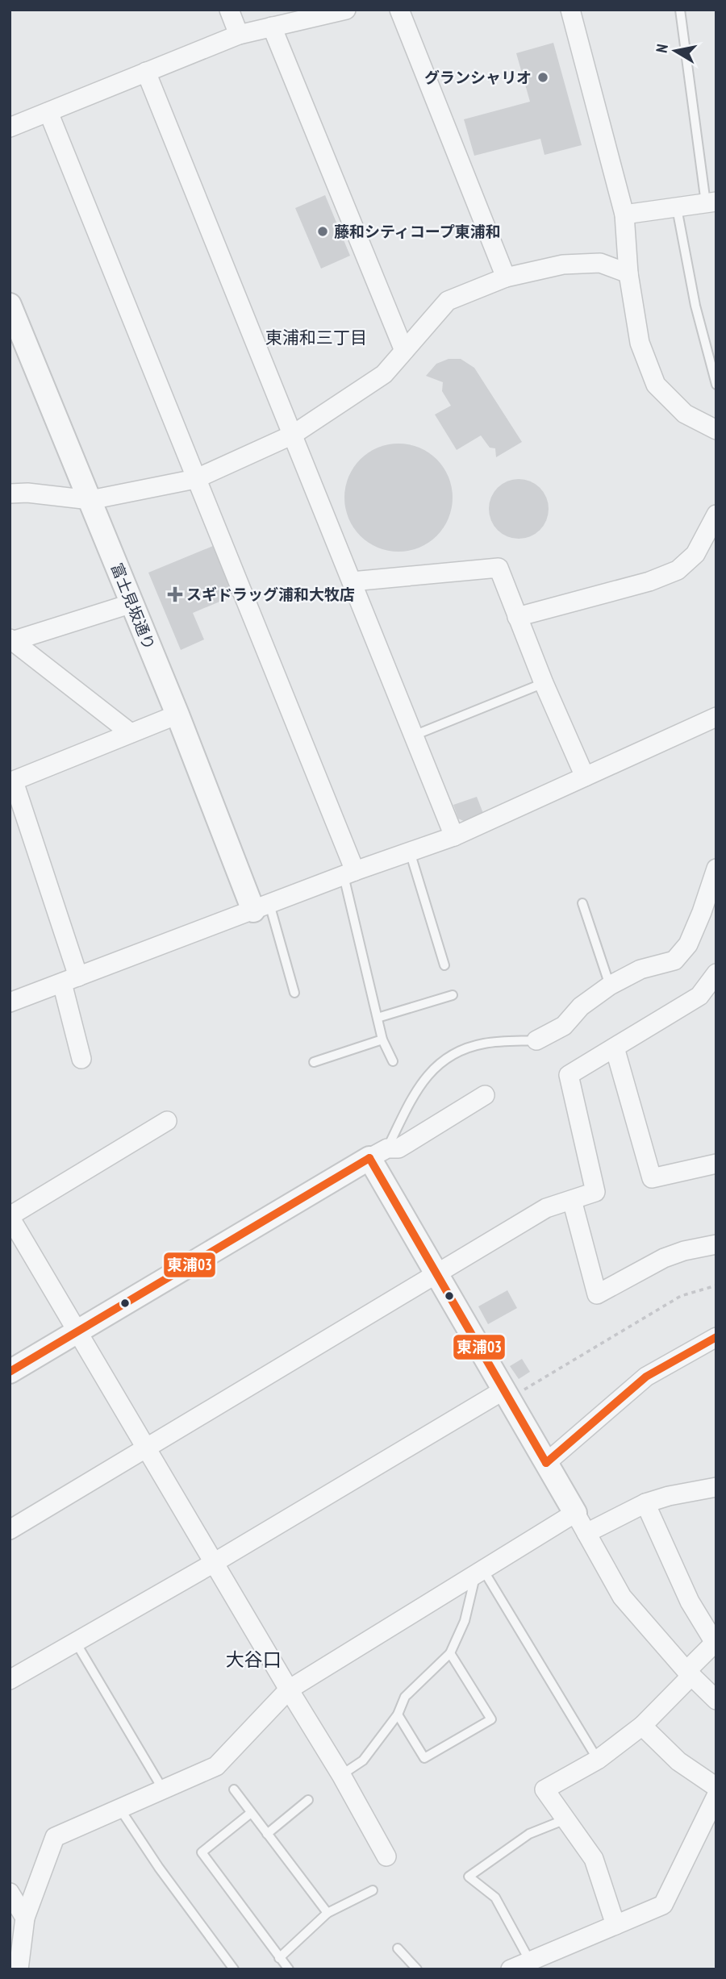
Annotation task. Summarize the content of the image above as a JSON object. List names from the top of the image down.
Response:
{
  "streets": {
    "street": ["富士見坂通り"]
  },
  "districts": ["東浦和三丁目", "大谷口"],
  "places": {
    "other": ["グランシャリオ", "藤和シティコープ東浦和"],
    "health": ["スギドラッグ浦和大牧店"]
  },
  "lines": ["transit line 東浦03"],
  "north": "left"
}
